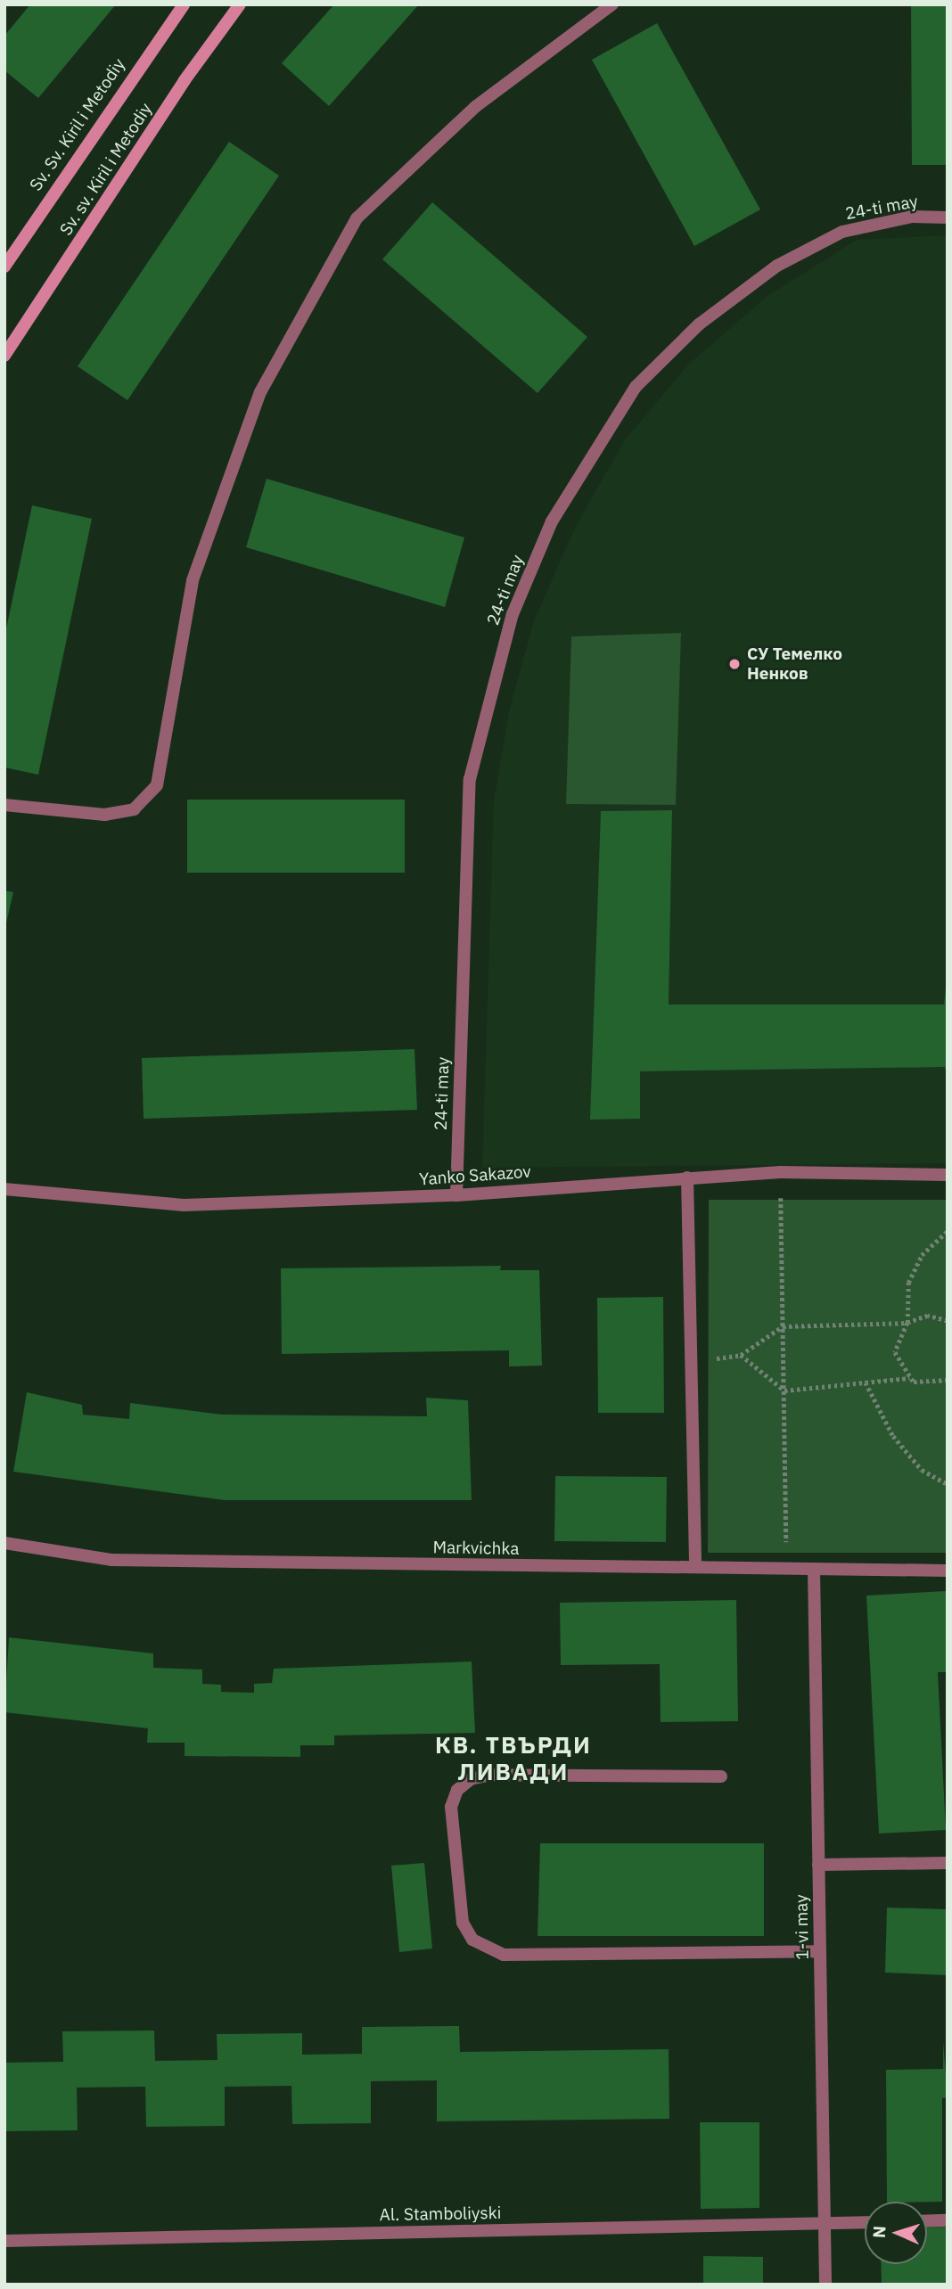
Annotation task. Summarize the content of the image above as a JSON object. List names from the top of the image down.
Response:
{
  "streets": {
    "main road": ["Sv. Sv. Kiril i Metodiy", "Sv. sv. Kiril i Metodiy"],
    "street": [
      "24-ti may",
      "Yanko Sakazov",
      "Markvichka",
      "1-vi may",
      "Al. Stamboliyski"
    ]
  },
  "crossings": [
    ["24-ti may", "Yanko Sakazov"],
    ["Markvichka", "1-vi may"],
    ["1-vi may", "Al. Stamboliyski"]
  ],
  "districts": ["КВ. ТВЪРДИ ЛИВАДИ"],
  "places": ["СУ Темелко Ненков"],
  "north": "left"
}
